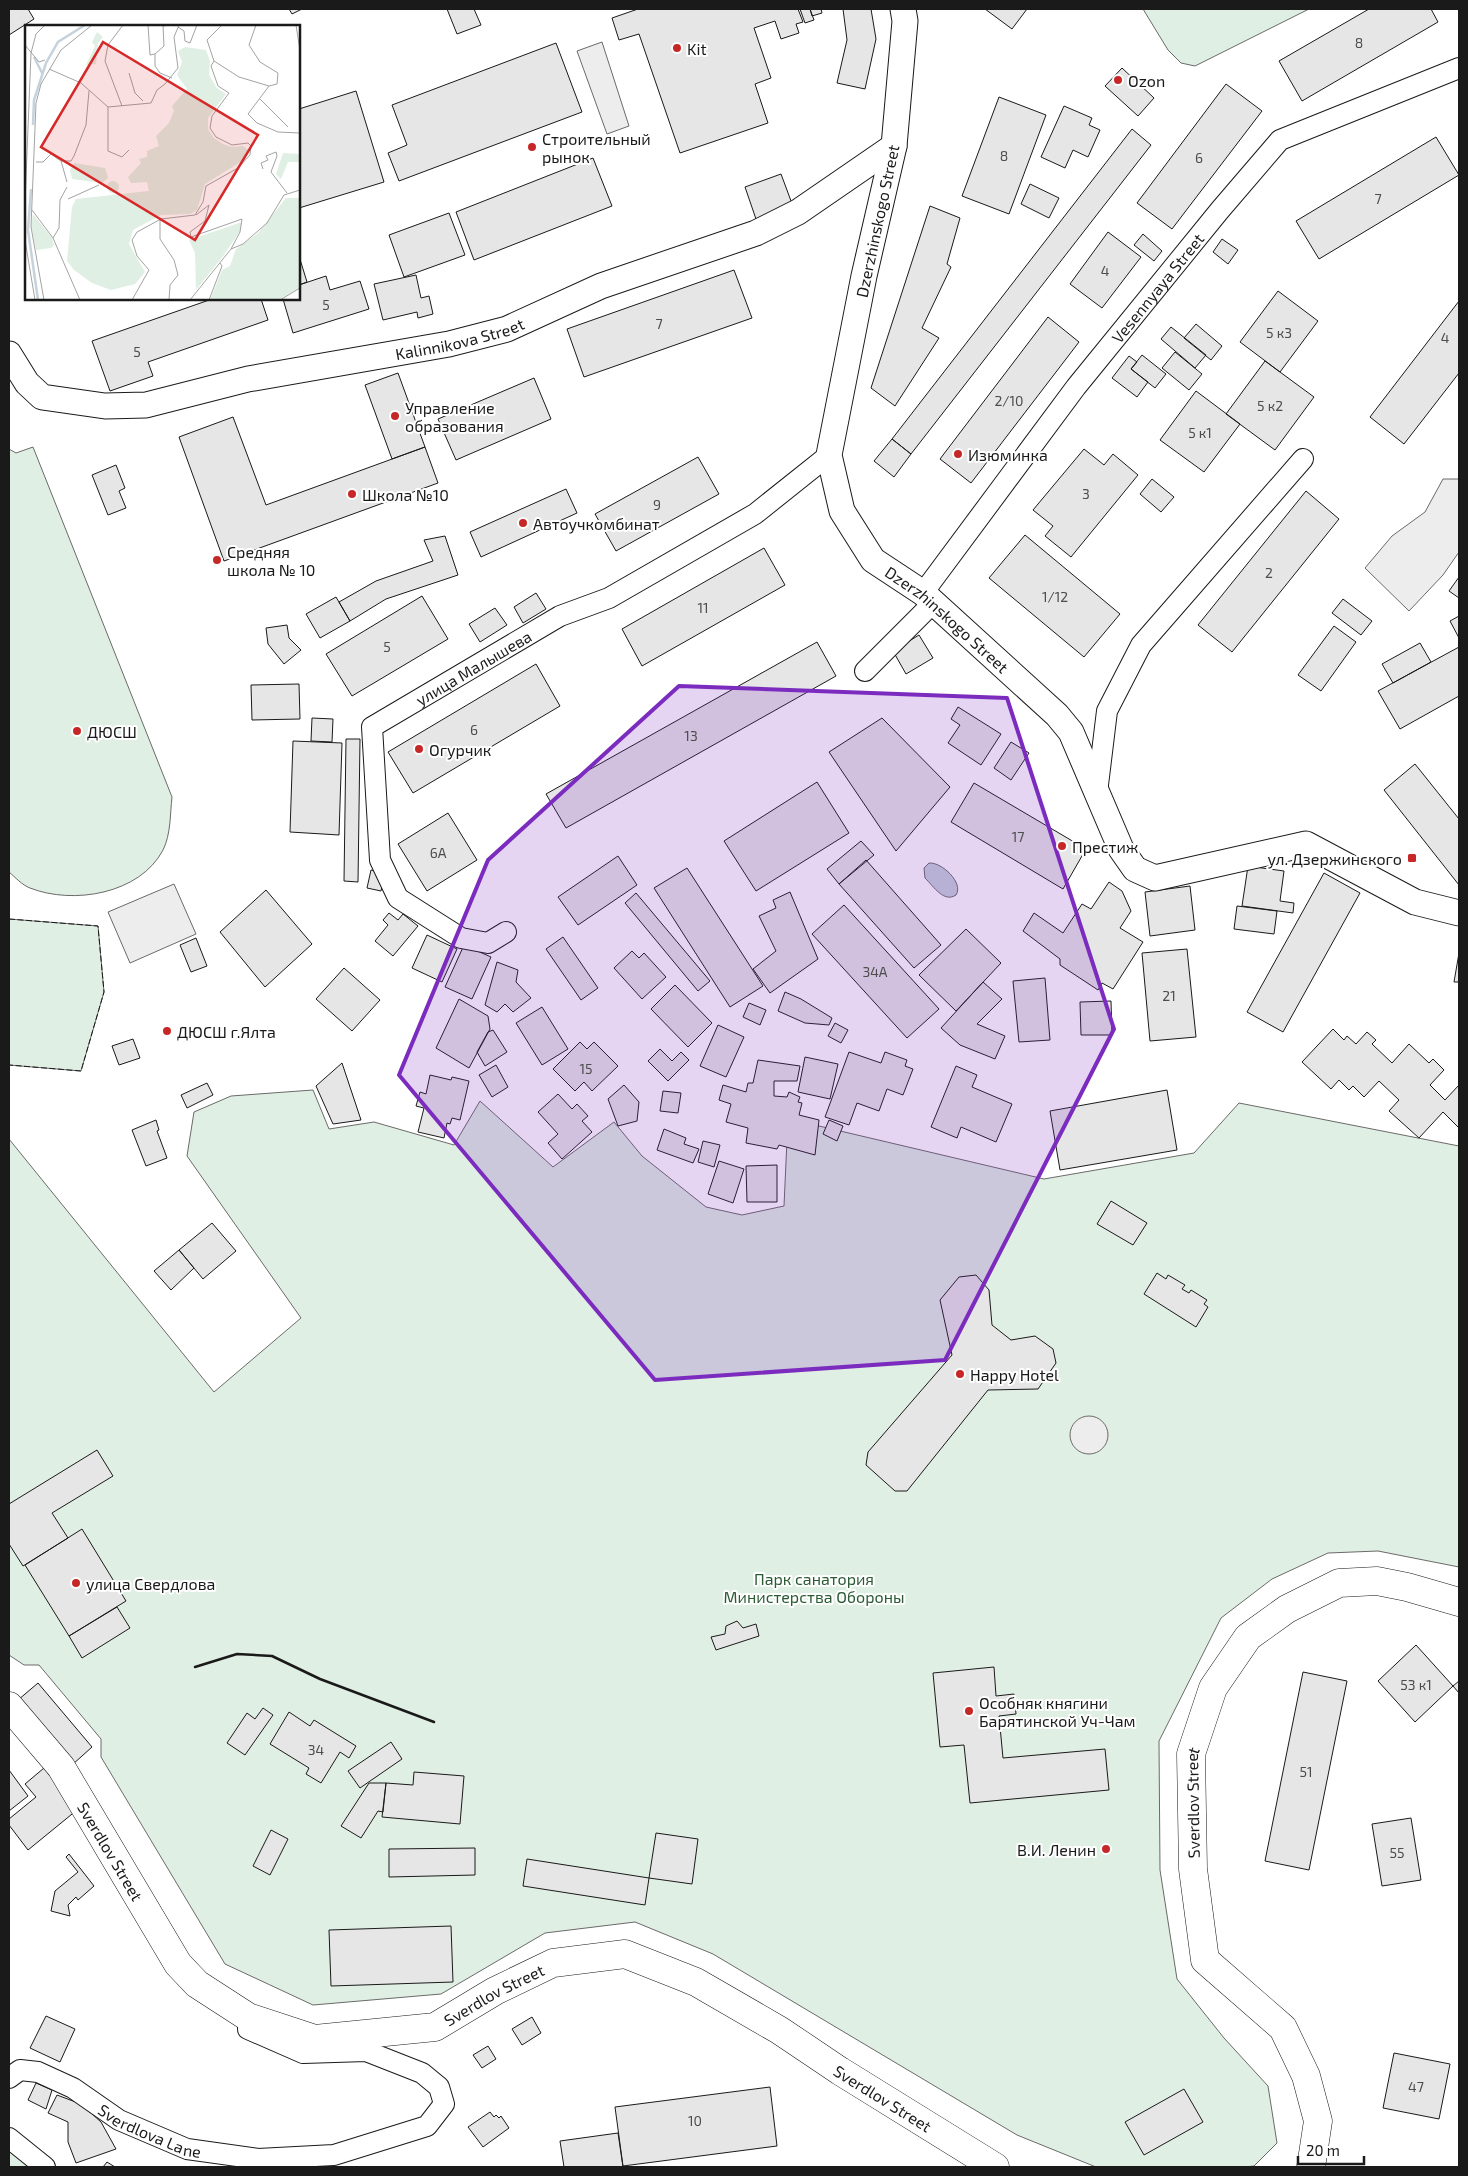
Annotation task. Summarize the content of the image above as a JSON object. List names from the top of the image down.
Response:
{
  "streets": {
    "main road": ["Sverdlov Street"],
    "street": [
      "Dzerzhinskogo Street",
      "Vesennyaya Street",
      "Kalinnikova Street",
      "улица Малышева",
      "Sverdlova Lane"
    ]
  },
  "crossings": [
    ["Dzerzhinskogo Street", "Vesennyaya Street"],
    ["Dzerzhinskogo Street", "Kalinnikova Street"],
    ["Dzerzhinskogo Street", "улица Малышева"],
    ["Sverdlov Street", "Sverdlova Lane"]
  ],
  "parks": ["Парк санатория Министерства Обороны"],
  "places": {
    "other": [
      "Kit",
      "Ozon",
      "Строительный рынок",
      "Управление образования",
      "Изюминка",
      "Школа №10",
      "Автоучкомбинат",
      "Средняя школа № 10",
      "ДЮСШ",
      "Огурчик",
      "Престиж",
      "ДЮСШ г.Ялта",
      "Happy Hotel",
      "улица Свердлова",
      "Особняк княгини Барятинской Уч-Чам",
      "В.И. Ленин"
    ],
    "transit": ["ул. Дзержинского"]
  },
  "house_numbers": [
    "8",
    "8",
    "6",
    "7",
    "4",
    "5",
    "7",
    "5 к3",
    "4",
    "5",
    "2/10",
    "5 к2",
    "5 к1",
    "3",
    "9",
    "2",
    "1/12",
    "11",
    "5",
    "6",
    "13",
    "17",
    "6А",
    "34А",
    "21",
    "15",
    "53 к1",
    "34",
    "51",
    "55",
    "47",
    "10"
  ],
  "scale_bar": "20 m"
}
